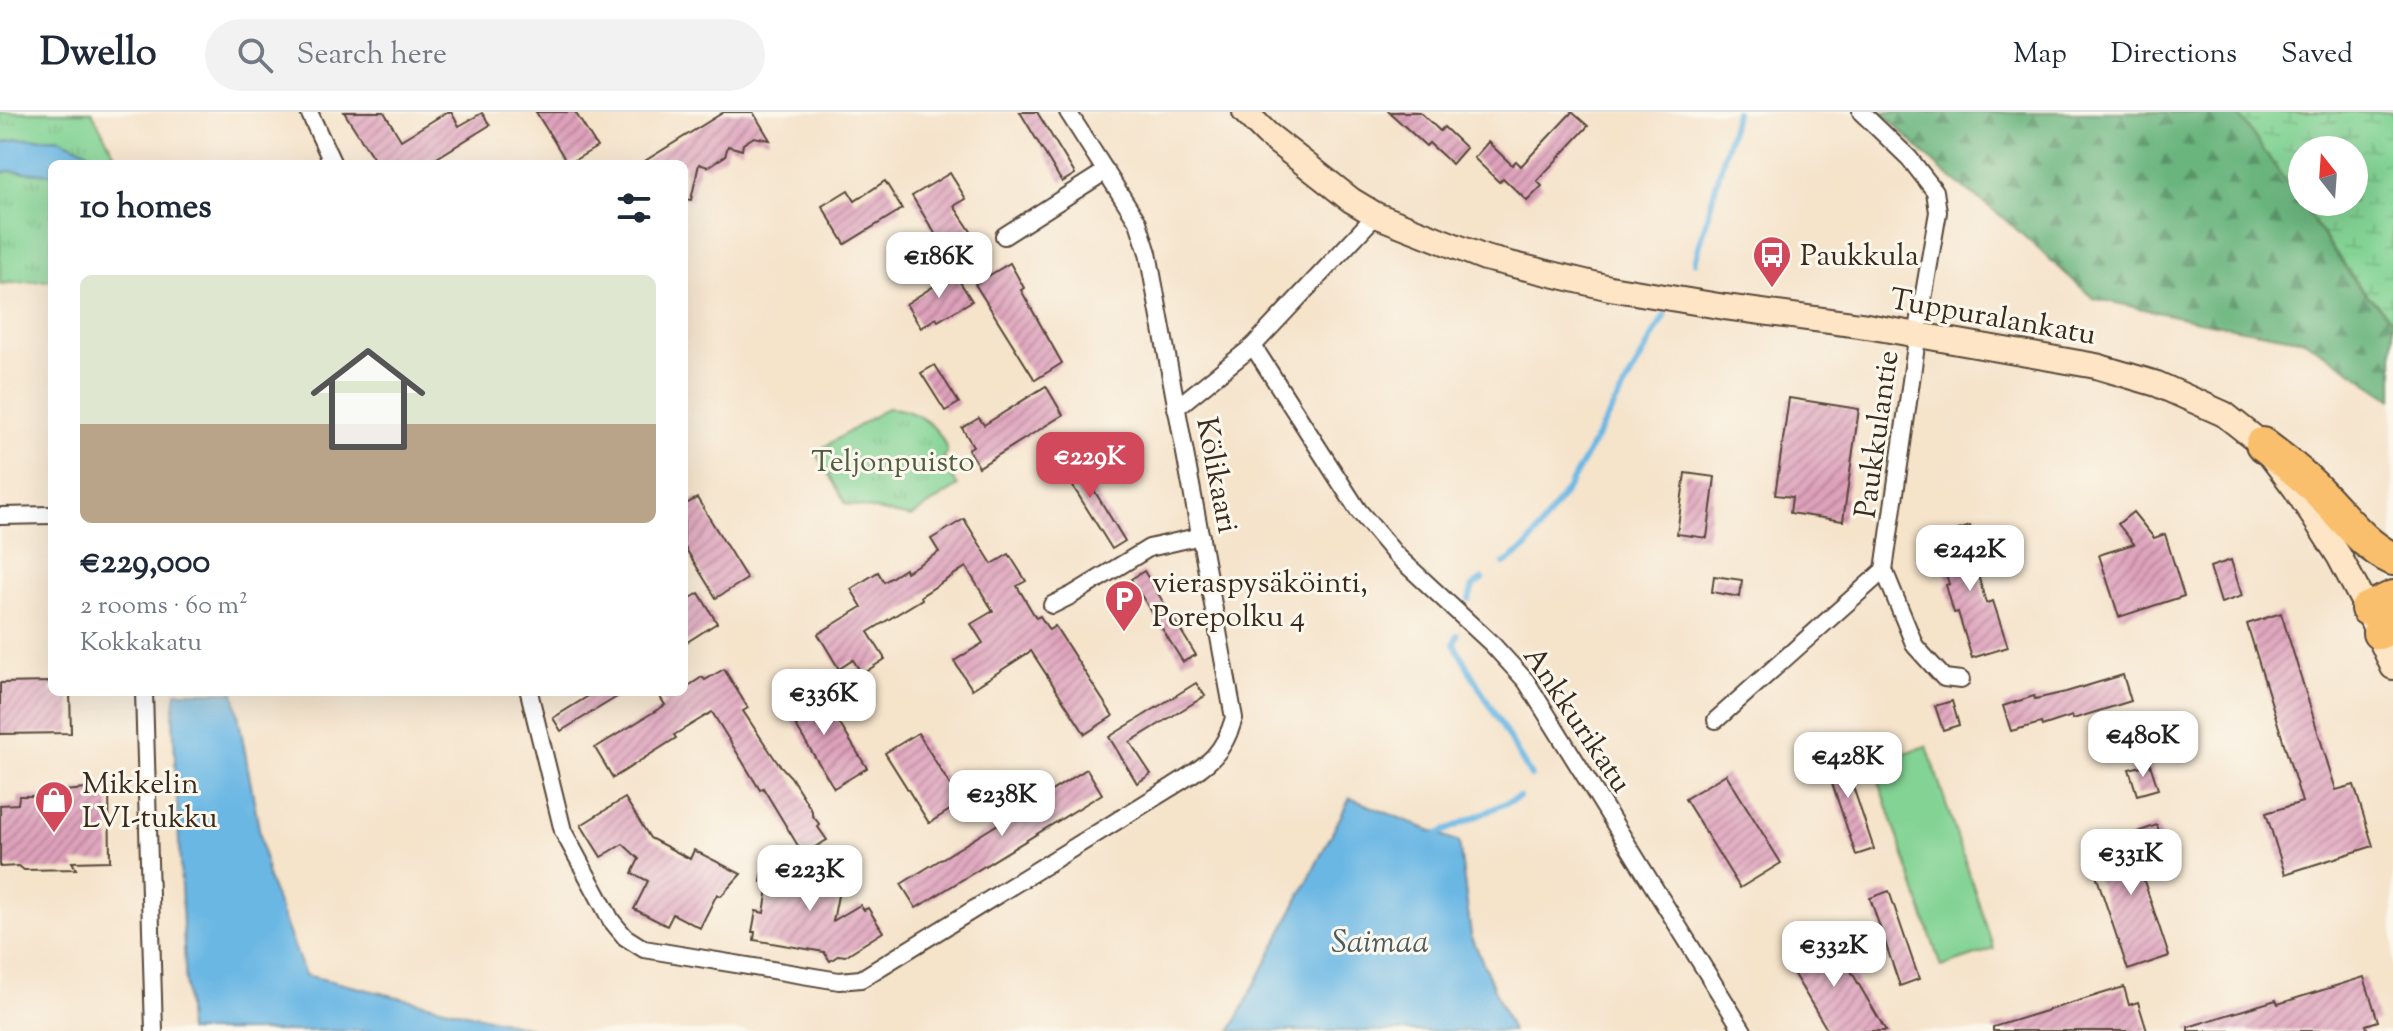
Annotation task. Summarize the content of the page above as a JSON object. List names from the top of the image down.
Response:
{
  "streets": {
    "street": [
      "Tuppuralankatu",
      "Paukkulantie",
      "Kölikaari",
      "Ankkurikatu"
    ]
  },
  "crossings": [
    ["Tuppuralankatu", "Paukkulantie"]
  ],
  "water": ["Saimaa"],
  "parks": ["Teljonpuisto"],
  "places": {
    "bus stop": ["Paukkula"],
    "parking": ["vieraspysäköinti, Porepolku 4"],
    "shop": ["Mikkelin LVI-tukku"]
  },
  "north": "top",
  "page": {
    "header": "Dwello",
    "search": "Search here",
    "nav": ["Map", "Directions", "Saved"],
    "heading": "10 homes",
    "price": [
      "€186K",
      "€229K",
      "€242K",
      "€336K",
      "€480K",
      "€428K",
      "€238K",
      "€331K",
      "€223K",
      "€332K"
    ],
    "list": [
      {
        "name": "€229,000",
        "note": "2 rooms · 60 m² · Kokkakatu"
      }
    ]
  }
}
